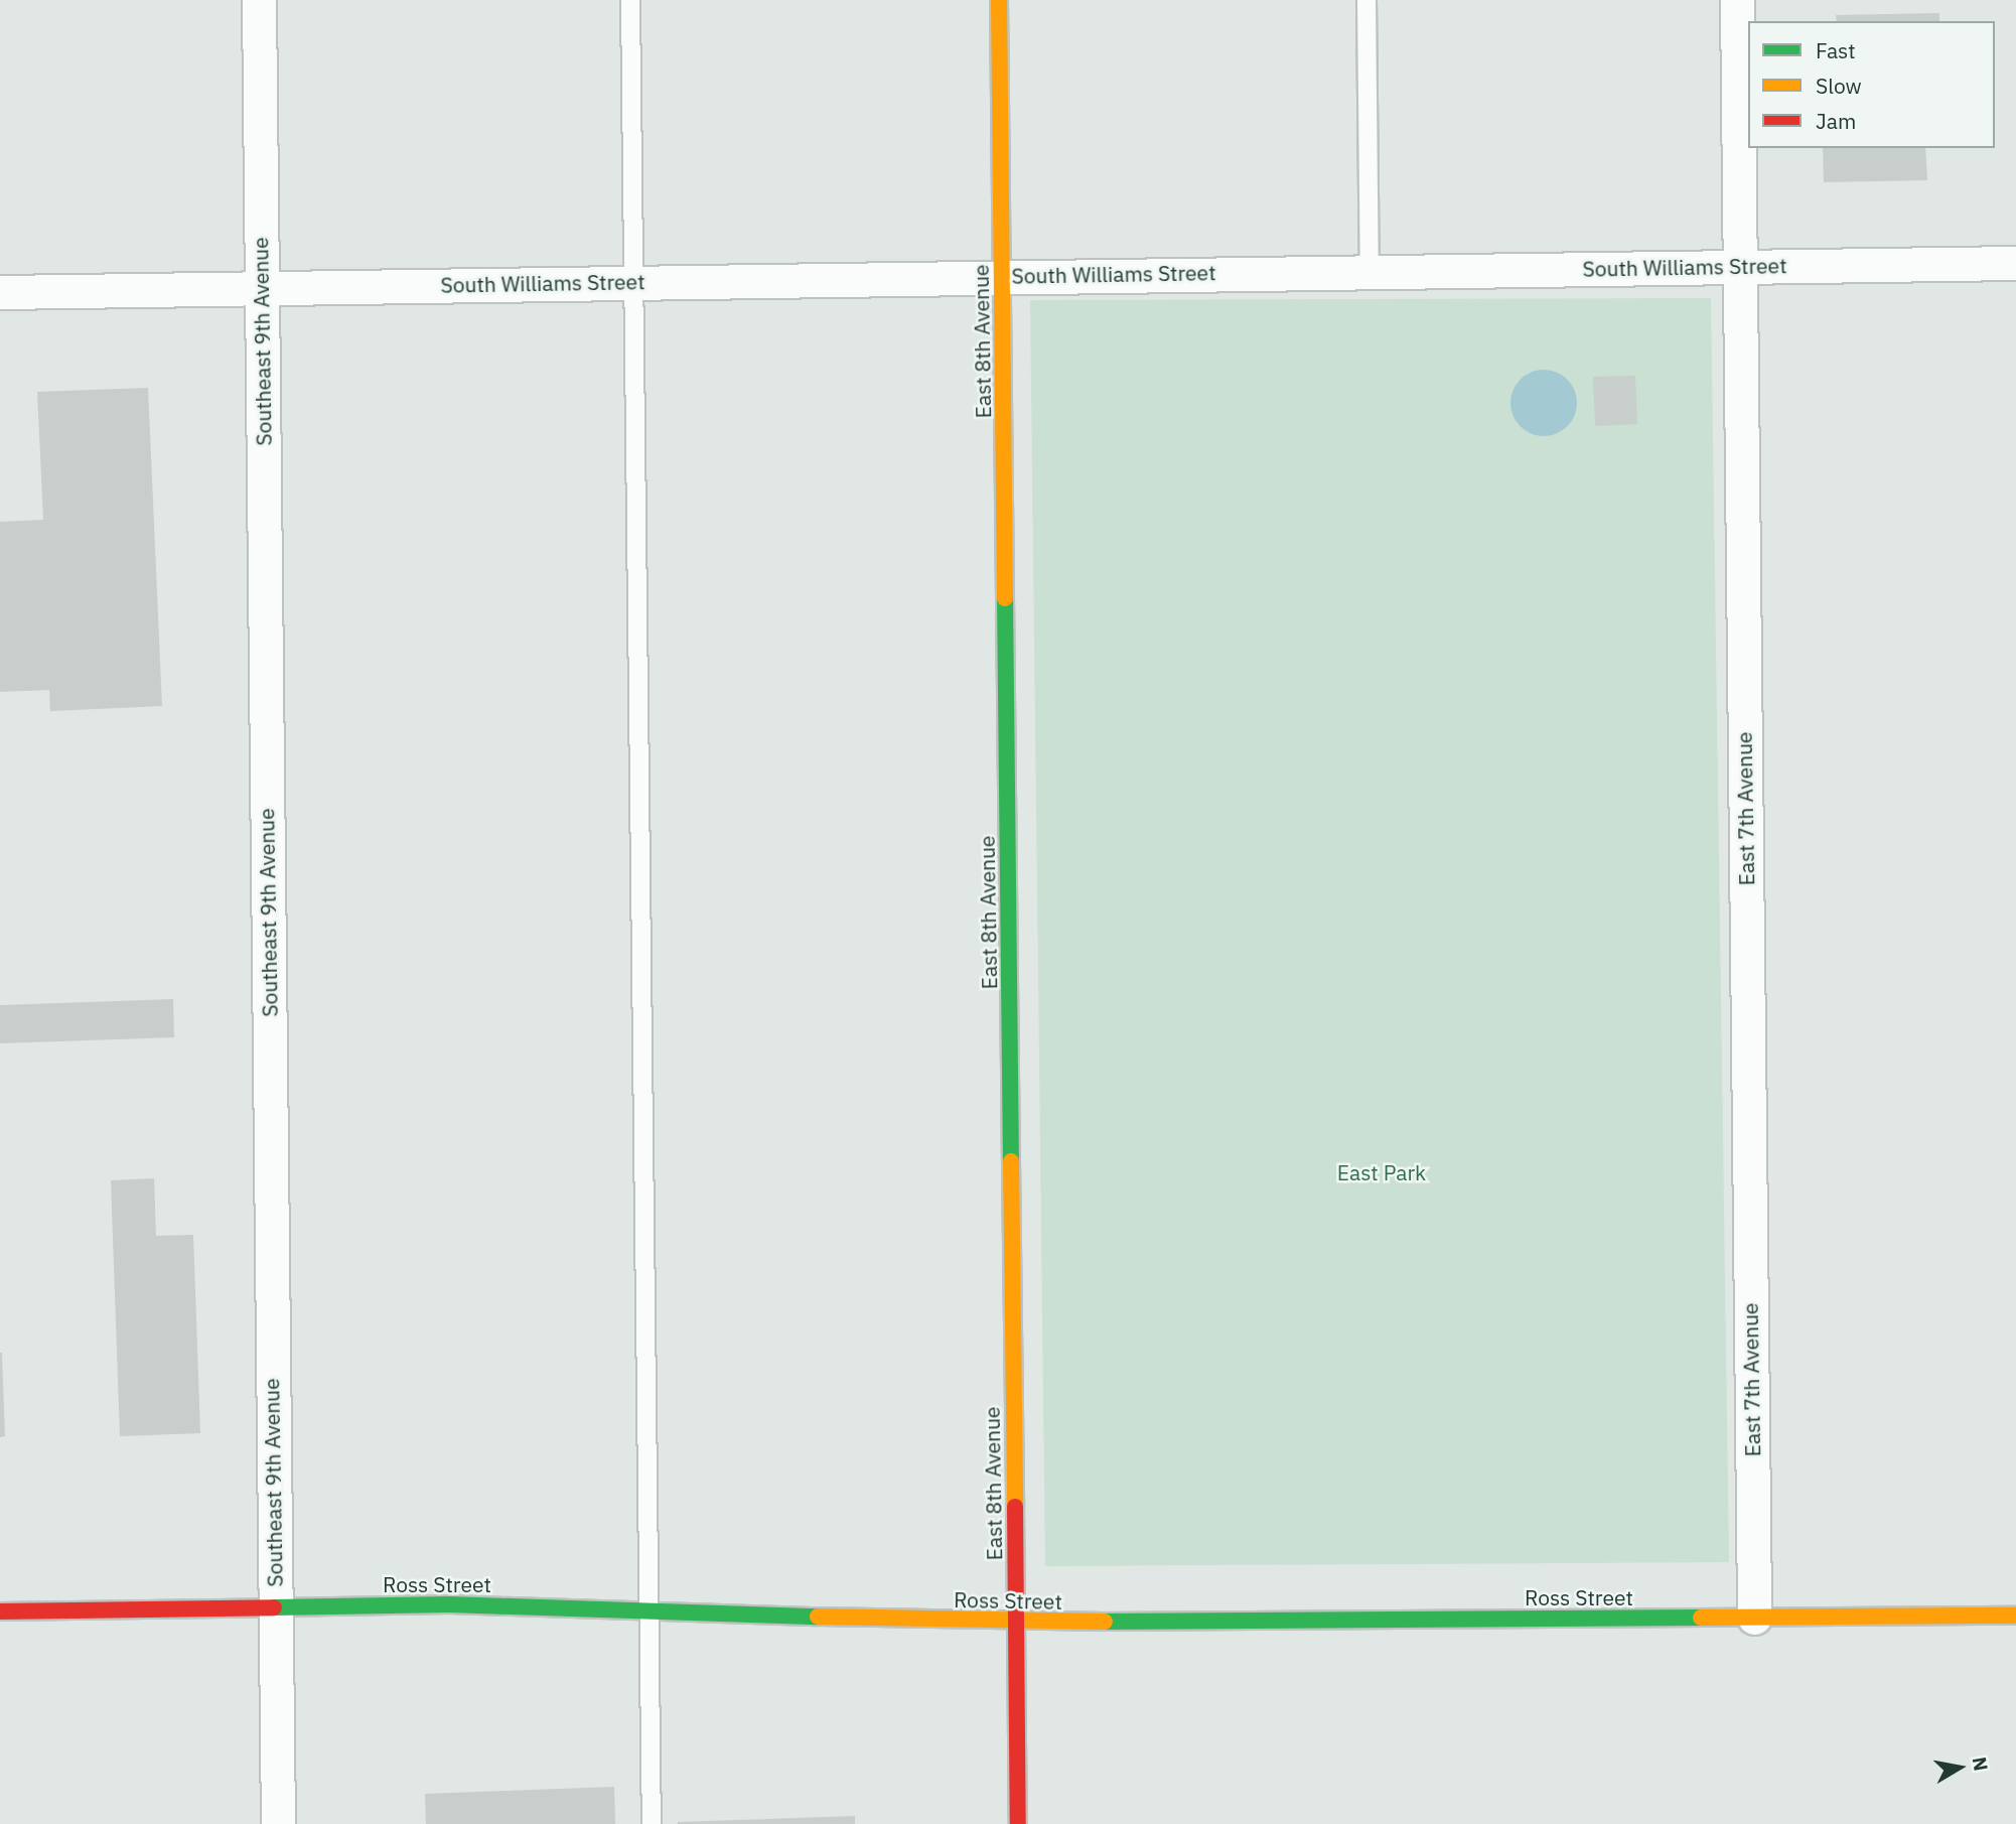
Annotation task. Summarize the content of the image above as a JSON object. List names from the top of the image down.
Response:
{
  "streets": {
    "main road": ["East 8th Avenue", "Ross Street"],
    "street": ["South Williams Street", "Southeast 9th Avenue", "East 7th Avenue"]
  },
  "crossings": [
    ["South Williams Street", "Southeast 9th Avenue"],
    ["South Williams Street", "East 8th Avenue"],
    ["South Williams Street", "East 7th Avenue"],
    ["Southeast 9th Avenue", "Ross Street"],
    ["East 8th Avenue", "Ross Street"],
    ["East 7th Avenue", "Ross Street"]
  ],
  "parks": ["East Park"],
  "legend": ["Fast", "Slow", "Jam"],
  "north": "right"
}
